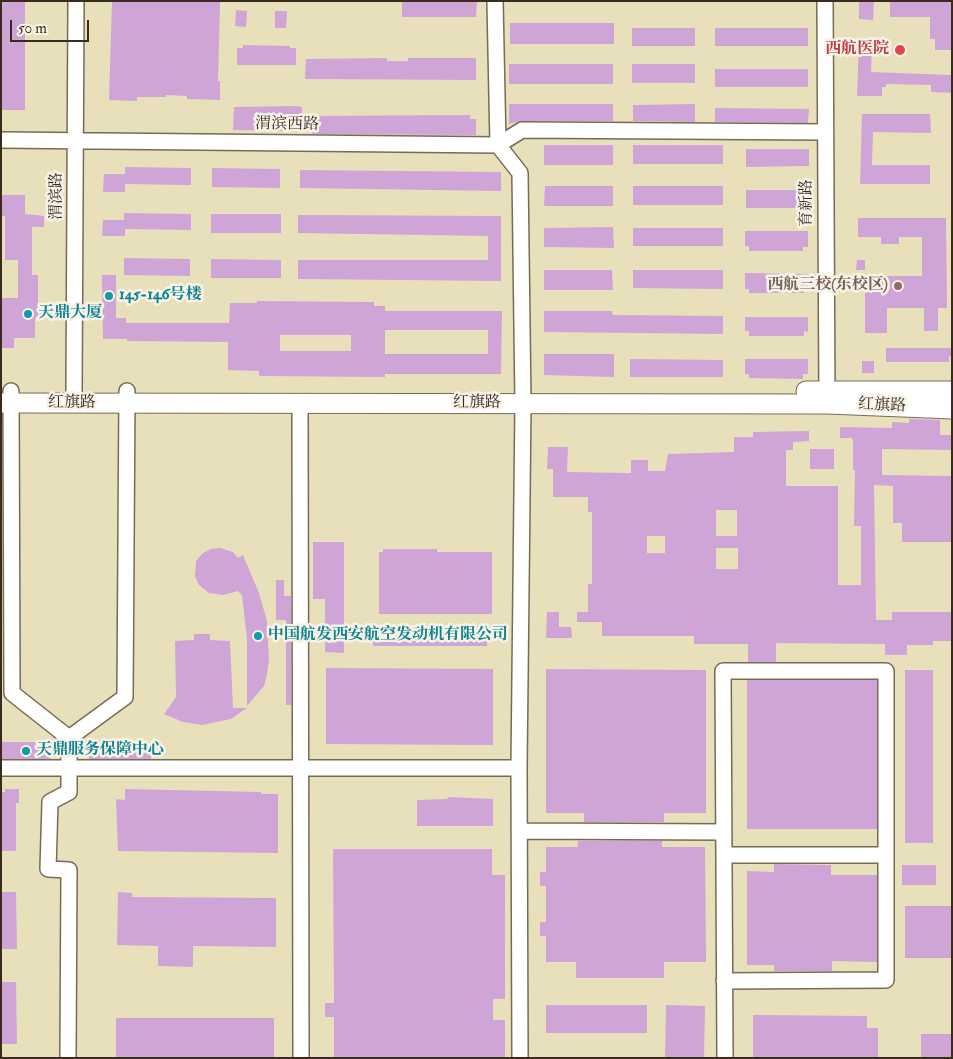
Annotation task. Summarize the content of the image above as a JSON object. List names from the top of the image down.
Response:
{
  "streets": {
    "main road": ["红旗路"],
    "street": ["渭滨西路", "渭滨路", "育新路"]
  },
  "crossings": [
    ["渭滨西路", "渭滨路"],
    ["渭滨路", "红旗路"],
    ["育新路", "红旗路"]
  ],
  "places": [
    "西航医院",
    "西航三校(东校区)",
    "145-146号楼",
    "天鼎大厦",
    "中国航发西安航空发动机有限公司",
    "天鼎服务保障中心"
  ],
  "scale_bar": "50 m"
}
